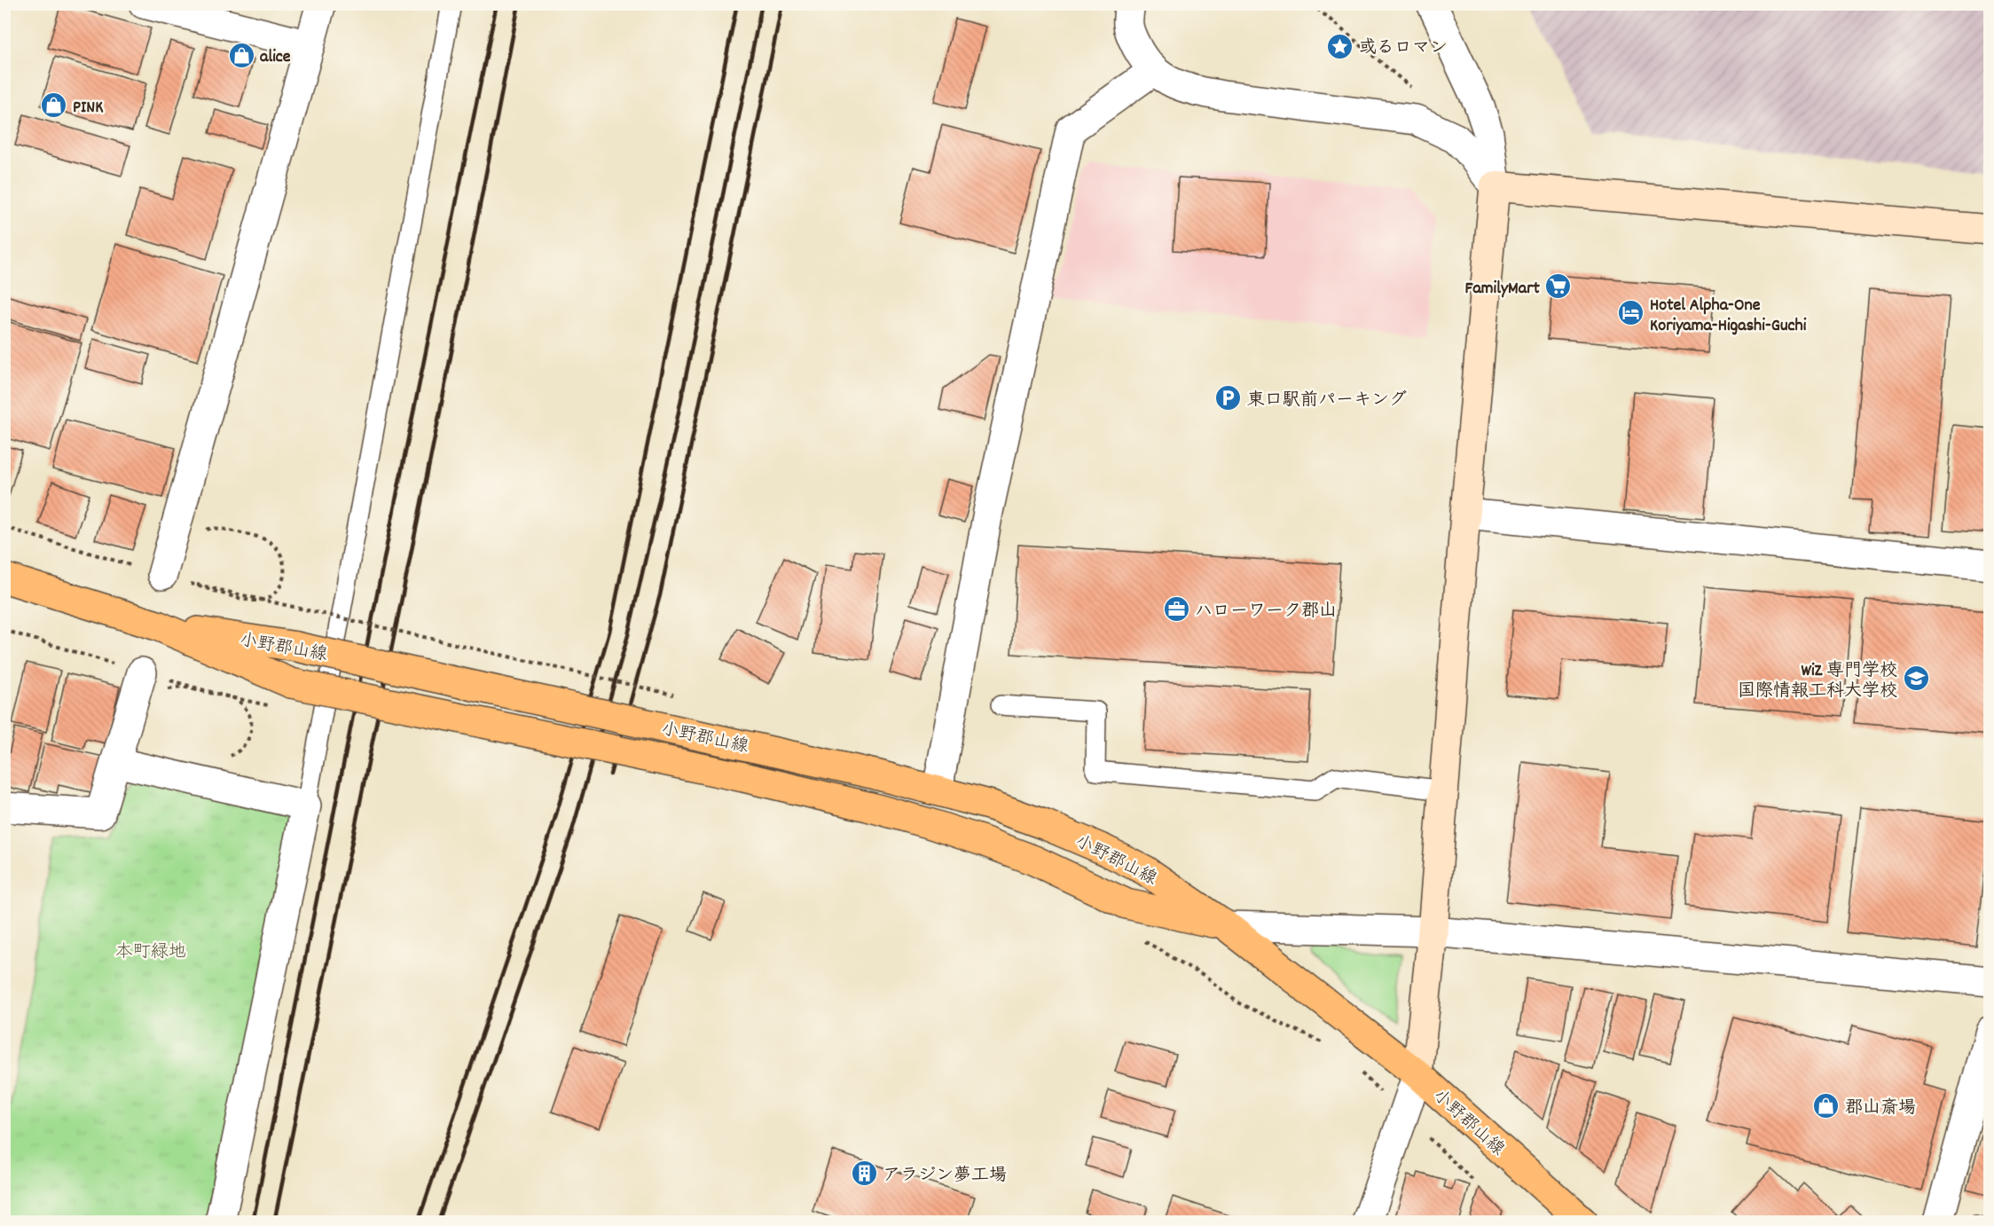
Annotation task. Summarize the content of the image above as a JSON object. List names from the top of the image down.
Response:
{
  "streets": {
    "main road": ["小野郡山線"]
  },
  "parks": ["本町緑地"],
  "places": {
    "place": ["或るロマン"],
    "shop": ["alice", "PINK", "郡山斎場"],
    "supermarket": ["FamilyMart"],
    "hotel": ["Hotel Alpha-One Koriyama-Higashi-Guchi"],
    "parking": ["東口駅前パーキング"],
    "office": ["ハローワーク郡山"],
    "school or university": ["WiZ 専門学校 国際情報工科大学校"],
    "building": ["アラジン夢工場"]
  }
}
